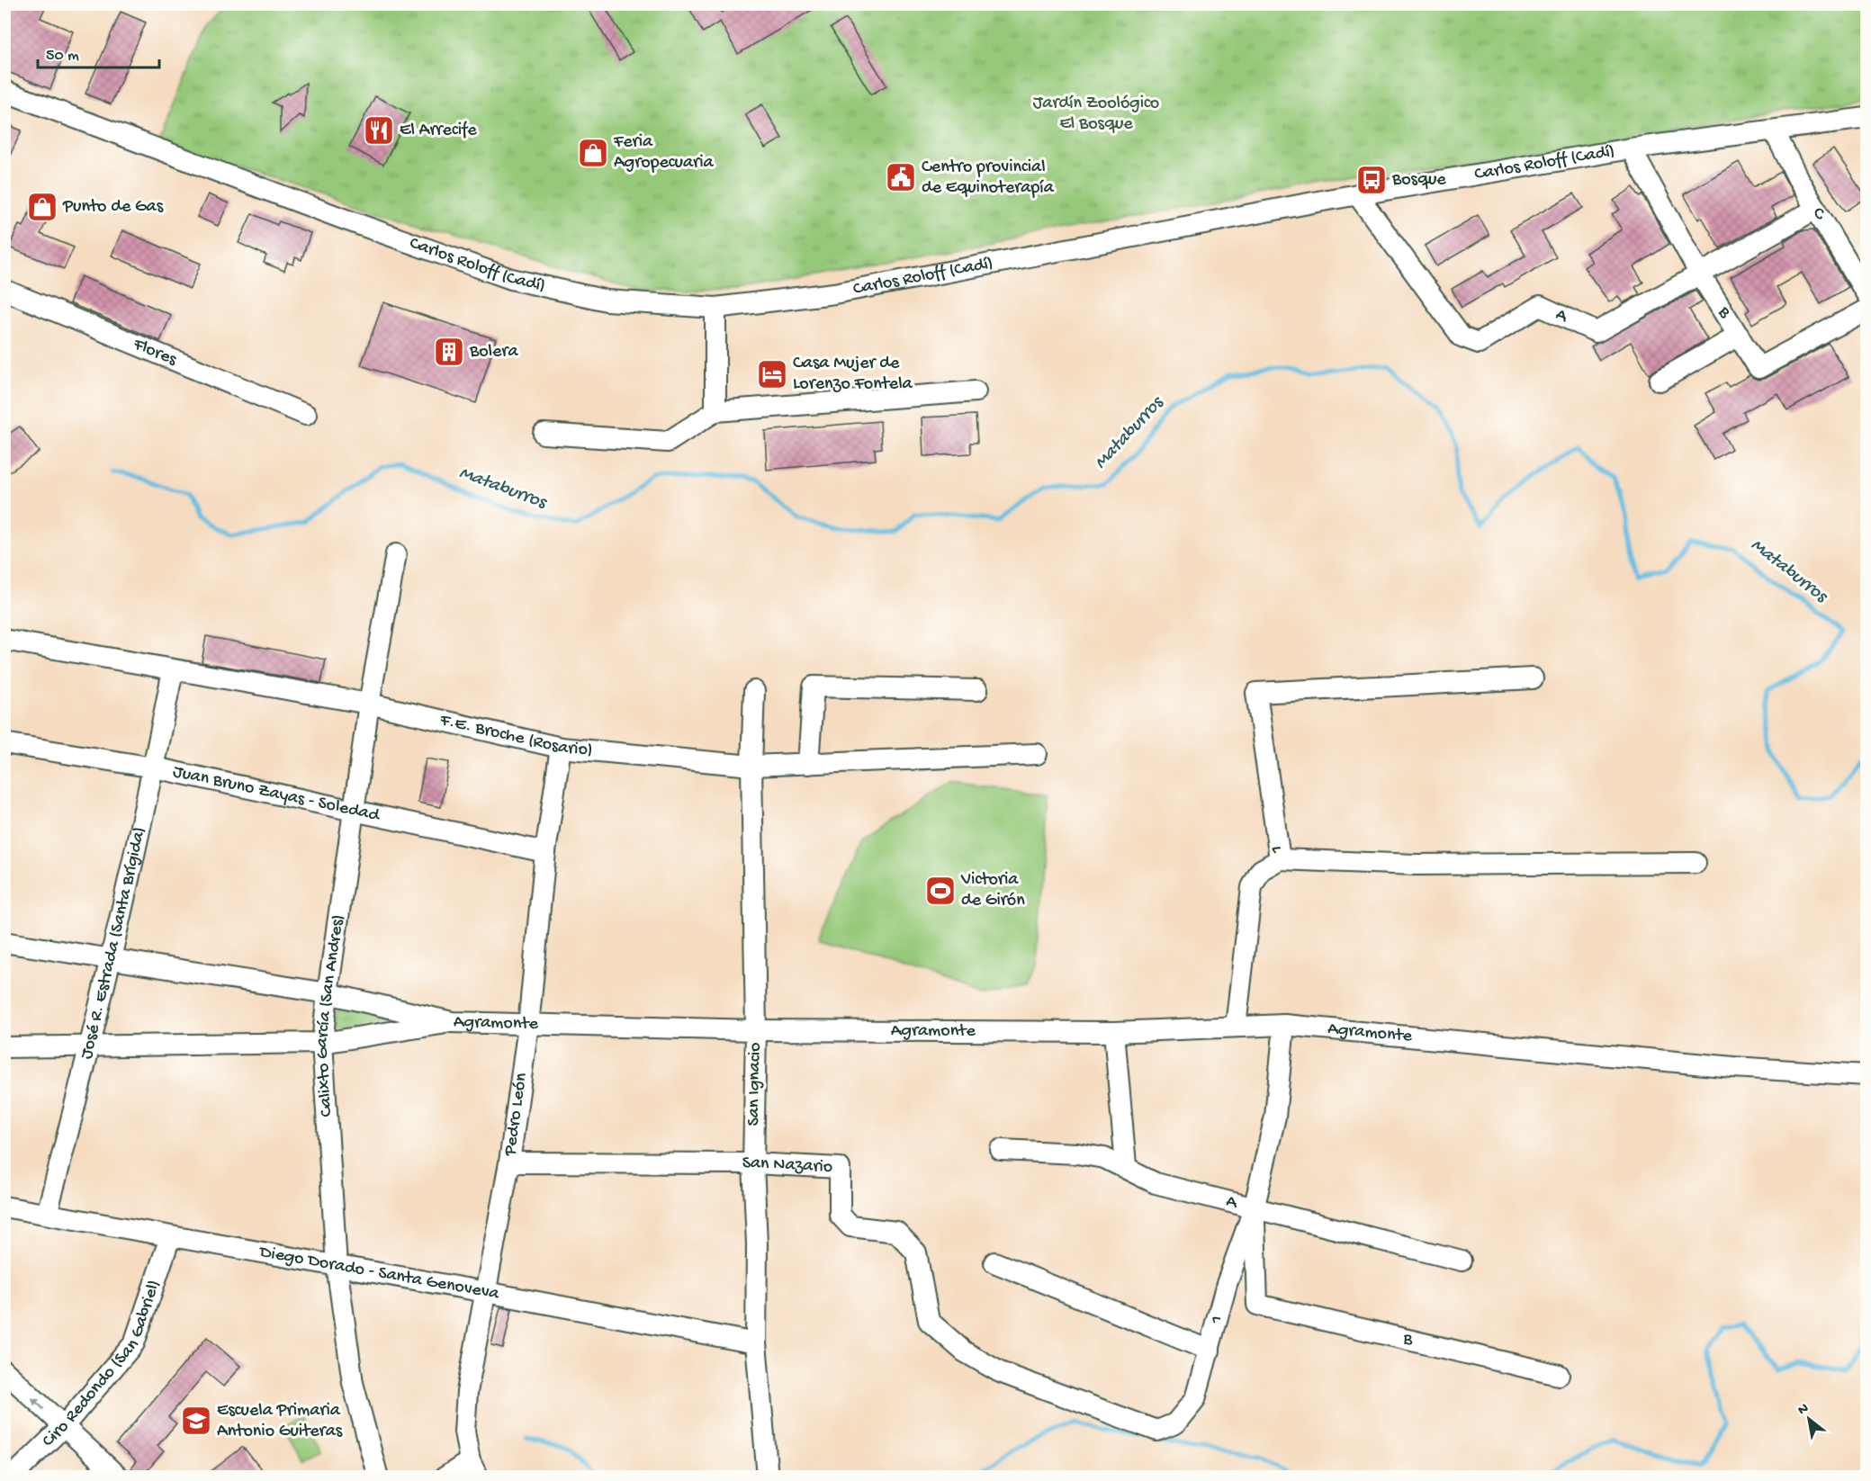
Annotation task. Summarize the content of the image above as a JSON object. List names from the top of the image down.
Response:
{
  "streets": {
    "street": [
      "Carlos Roloff (Cadí)",
      "C",
      "B",
      "A",
      "Flores",
      "F.E. Broche (Rosario)",
      "Juan Bruno Zayas - Soledad",
      "1",
      "José R. Estrada (Santa Brígida)",
      "Calixto García (San Andres)",
      "Agramonte",
      "San Ignacio",
      "Pedro León",
      "San Nazario",
      "Diego Dorado - Santa Genoveva",
      "Ciro Redondo (San Gabriel)"
    ]
  },
  "crossings": [
    ["Carlos Roloff (Cadí)", "C"],
    ["Carlos Roloff (Cadí)", "B"],
    ["Carlos Roloff (Cadí)", "A"],
    ["C", "A"],
    ["B", "A"],
    ["B", "1"],
    ["A", "1"],
    ["F.E. Broche (Rosario)", "José R. Estrada (Santa Brígida)"],
    ["F.E. Broche (Rosario)", "Calixto García (San Andres)"],
    ["F.E. Broche (Rosario)", "San Ignacio"],
    ["F.E. Broche (Rosario)", "Pedro León"],
    ["Juan Bruno Zayas - Soledad", "José R. Estrada (Santa Brígida)"],
    ["Juan Bruno Zayas - Soledad", "Calixto García (San Andres)"],
    ["Juan Bruno Zayas - Soledad", "Pedro León"],
    ["1", "Agramonte"],
    ["1", "San Nazario"],
    ["José R. Estrada (Santa Brígida)", "Agramonte"],
    ["José R. Estrada (Santa Brígida)", "Diego Dorado - Santa Genoveva"],
    ["Calixto García (San Andres)", "Agramonte"],
    ["Calixto García (San Andres)", "Diego Dorado - Santa Genoveva"],
    ["Agramonte", "San Ignacio"],
    ["Agramonte", "Pedro León"],
    ["San Ignacio", "San Nazario"],
    ["San Ignacio", "Diego Dorado - Santa Genoveva"],
    ["Pedro León", "San Nazario"],
    ["Pedro León", "Diego Dorado - Santa Genoveva"],
    ["Diego Dorado - Santa Genoveva", "Ciro Redondo (San Gabriel)"]
  ],
  "water": ["Mataburros"],
  "parks": ["Jardín Zoológico El Bosque"],
  "places": {
    "restaurant": ["El Arrecife"],
    "shop": ["Feria Agropecuaria", "Punto de Gas"],
    "public building": ["Centro provincial de Equinoterapía"],
    "bus stop": ["Bosque"],
    "building": ["Bolera"],
    "hotel": ["Casa Mujer de Lorenzo Fontela"],
    "sports": ["Victoria de Girón"],
    "school or university": ["Escuela Primaria Antonio Guiteras"]
  },
  "scale_bar": "50 m",
  "north": "top left"
}
